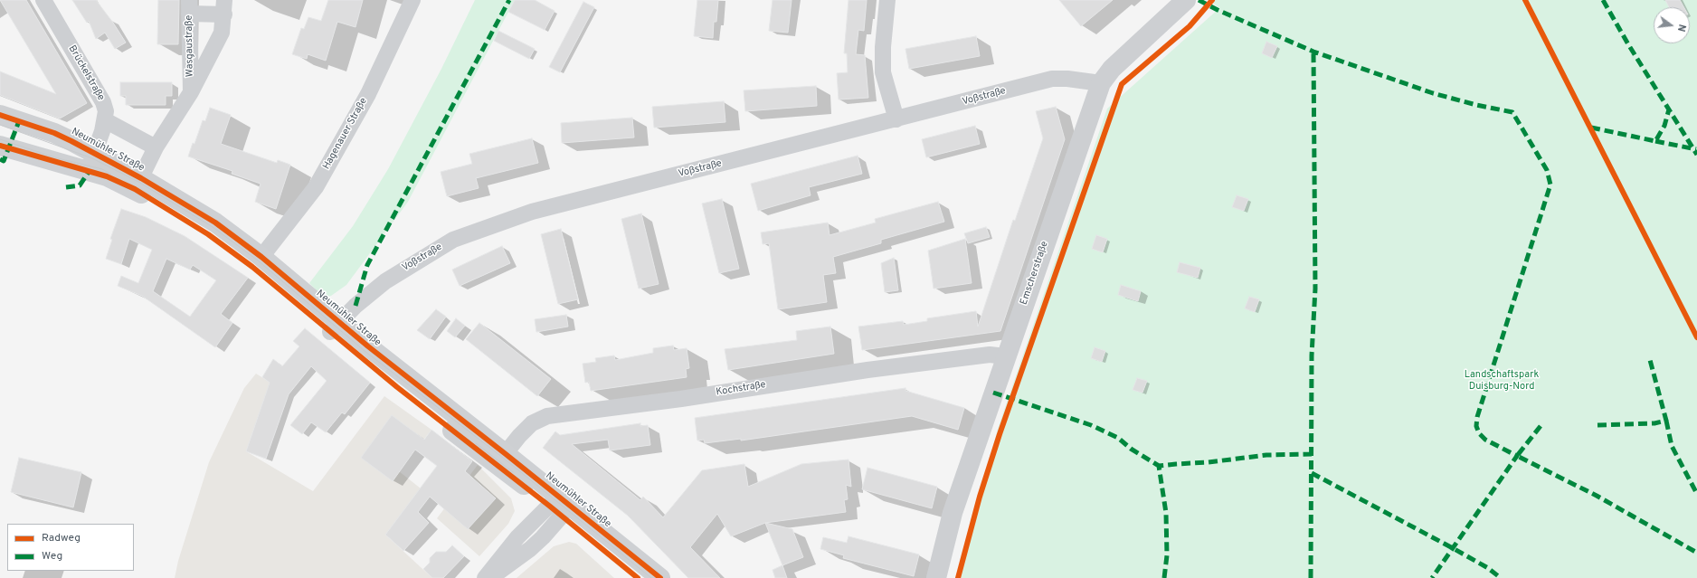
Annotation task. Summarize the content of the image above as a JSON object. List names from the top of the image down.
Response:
{
  "streets": {
    "main road": ["Neumühler Straße"],
    "street": [
      "Wasgaustraße",
      "Brückelstraße",
      "Voßstraße",
      "Hagenauer Straße",
      "Emscherstraße",
      "Kochstraße"
    ]
  },
  "crossings": [
    ["Wasgaustraße", "Neumühler Straße"],
    ["Brückelstraße", "Neumühler Straße"],
    ["Voßstraße", "Neumühler Straße"],
    ["Voßstraße", "Emscherstraße"],
    ["Hagenauer Straße", "Neumühler Straße"],
    ["Neumühler Straße", "Kochstraße"],
    ["Emscherstraße", "Kochstraße"]
  ],
  "parks": ["Landschaftspark Duisburg-Nord"],
  "legend": ["Radweg", "Weg"],
  "north": "right"
}
